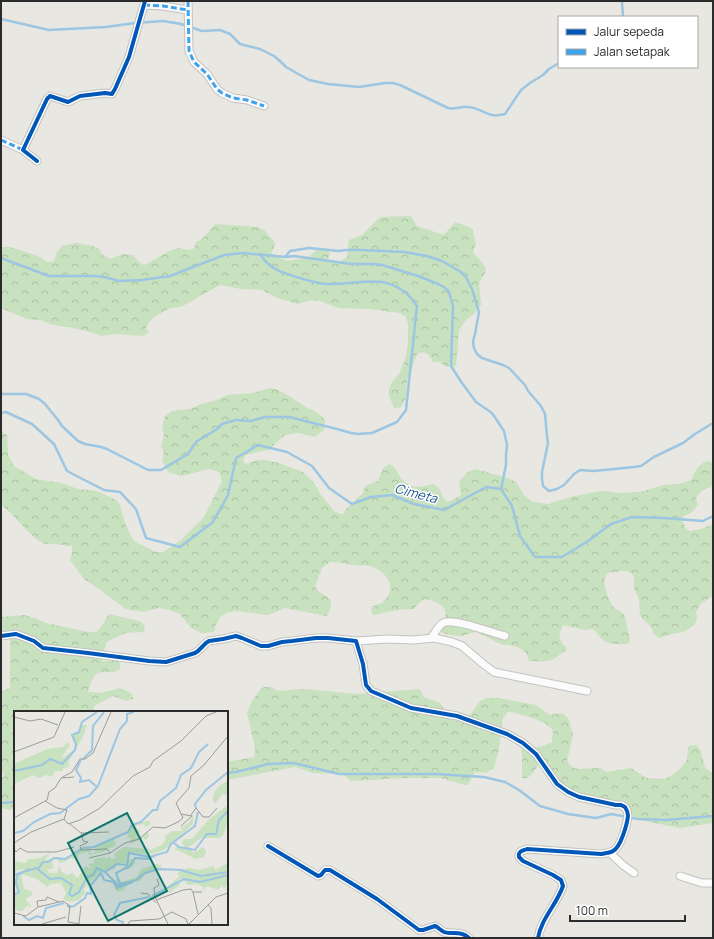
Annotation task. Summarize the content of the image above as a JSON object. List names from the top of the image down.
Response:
{
  "water": ["Cimeta"],
  "legend": ["Jalur sepeda", "Jalan setapak"],
  "scale_bar": "100 m"
}
